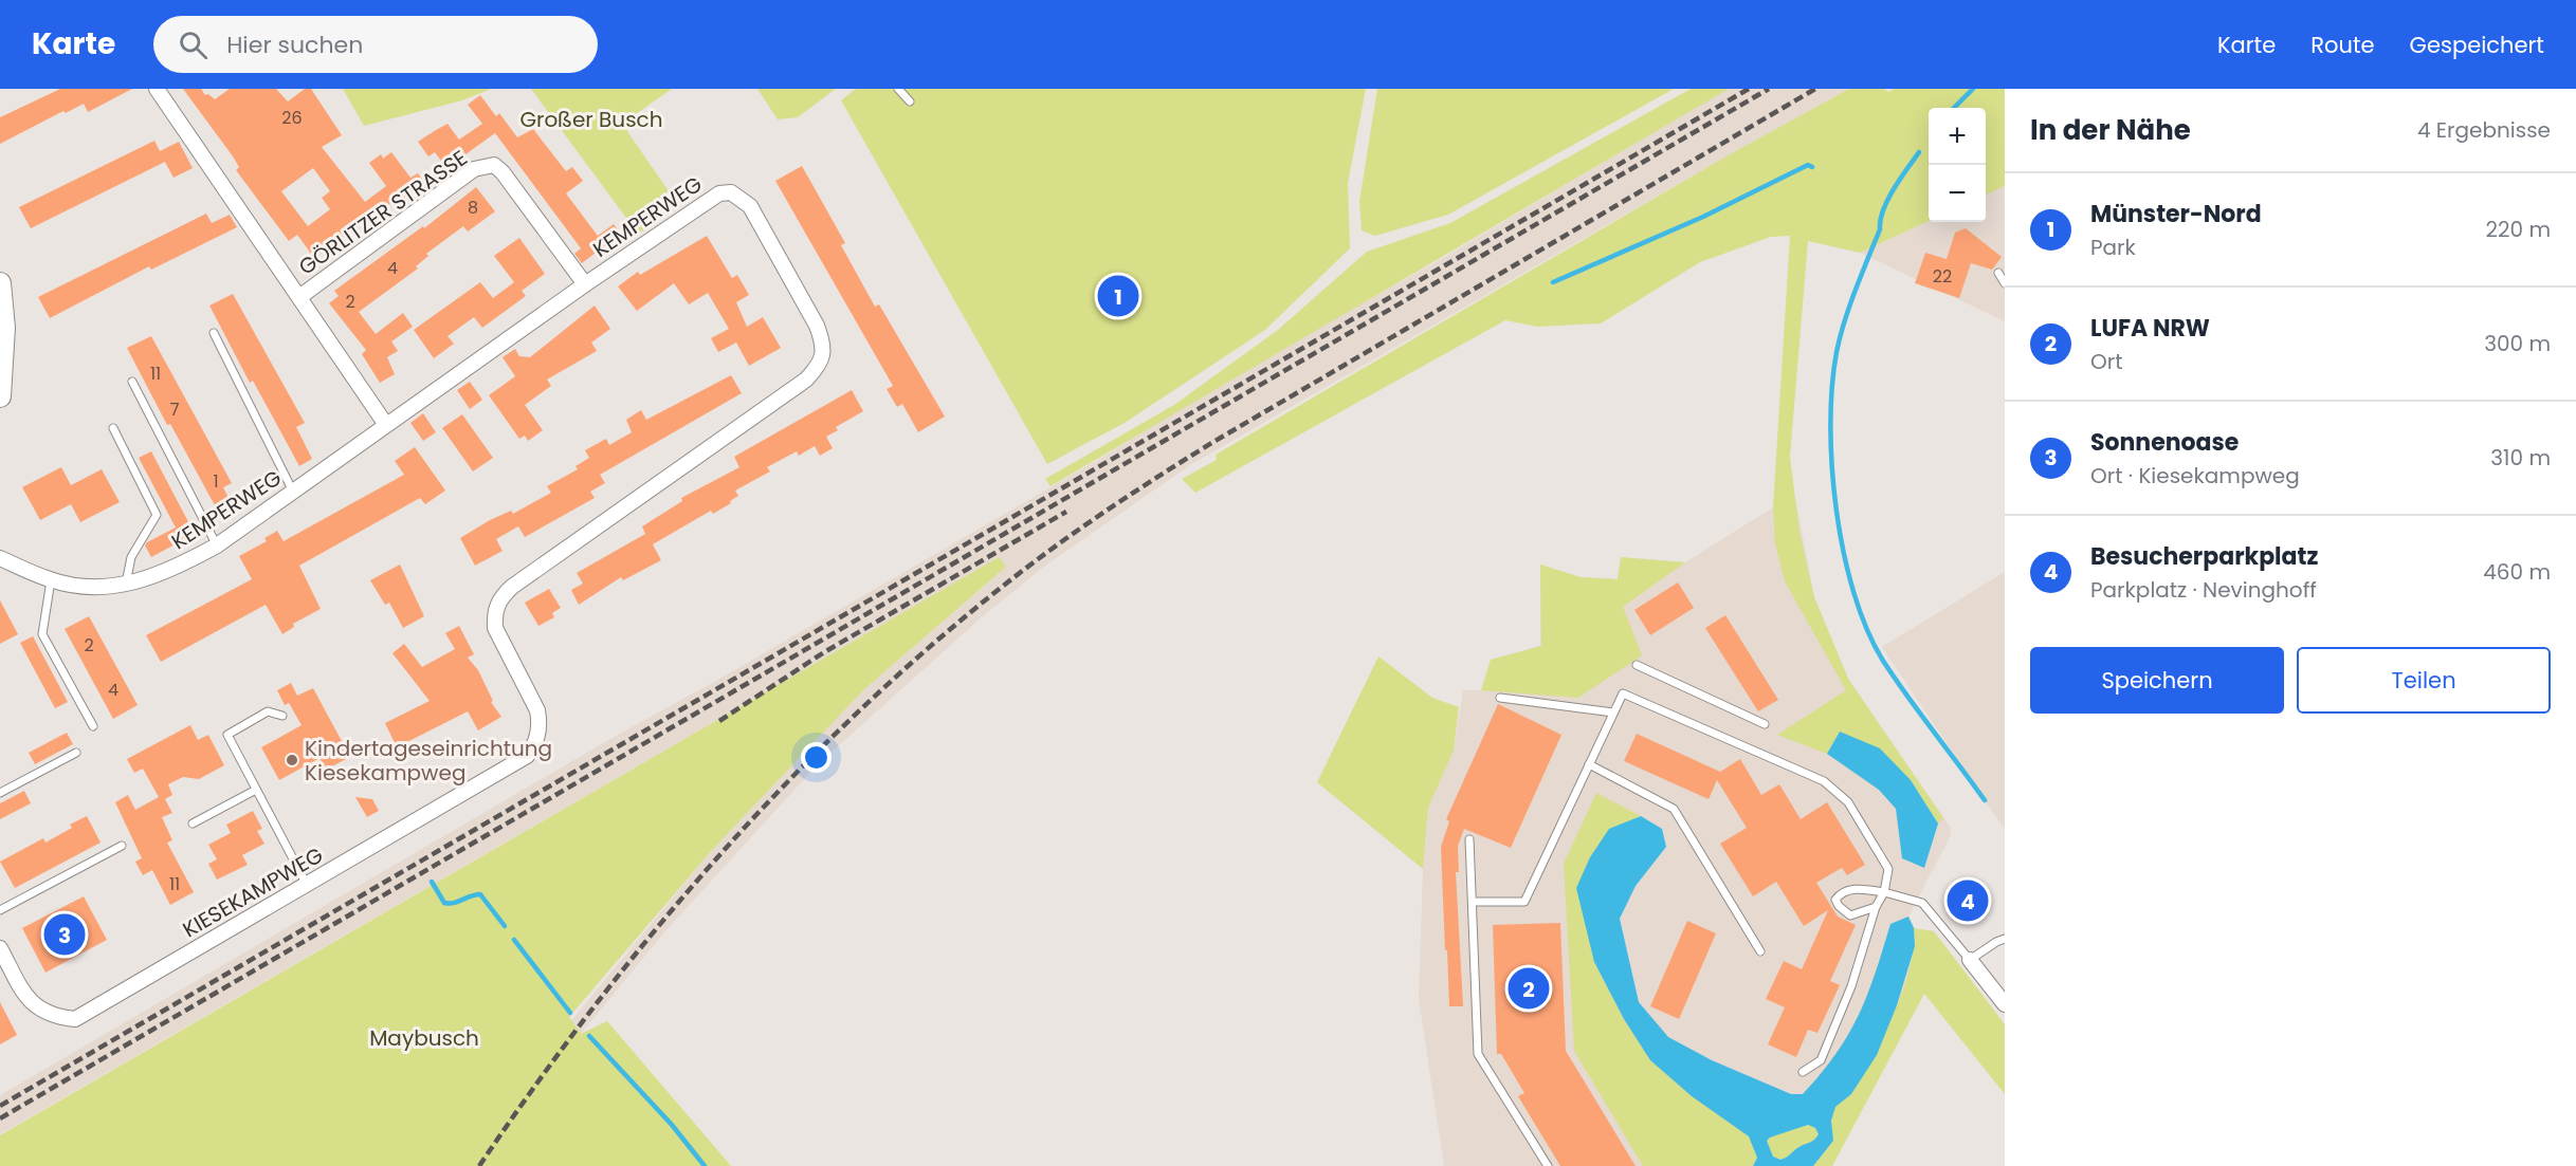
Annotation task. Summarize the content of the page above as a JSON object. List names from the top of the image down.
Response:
{
  "streets": {
    "street": ["GÖRLITZER STRASSE", "KEMPERWEG", "KIESEKAMPWEG"]
  },
  "crossings": [
    ["GÖRLITZER STRASSE", "KEMPERWEG"],
    ["KEMPERWEG", "KIESEKAMPWEG"]
  ],
  "parks": ["Großer Busch", "Maybusch"],
  "places": ["Kindertageseinrichtung Kiesekampweg"],
  "house_numbers": [
    "26",
    "8",
    "4",
    "22",
    "2",
    "11",
    "7",
    "1",
    "2",
    "4",
    "11"
  ],
  "page": {
    "header": "Karte",
    "search": "Hier suchen",
    "nav": ["Karte", "Route", "Gespeichert"],
    "heading": ["In der Nähe", "4 Ergebnisse"],
    "map_buttons": ["+", "−"],
    "list": [
      {
        "mark": "1",
        "name": "Münster-Nord",
        "note": "Park",
        "value": "220 m"
      },
      {
        "mark": "2",
        "name": "LUFA NRW",
        "note": "Ort",
        "value": "300 m"
      },
      {
        "mark": "3",
        "name": "Sonnenoase",
        "note": "Ort · Kiesekampweg",
        "value": "310 m"
      },
      {
        "mark": "4",
        "name": "Besucherparkplatz",
        "note": "Parkplatz · Nevinghoff",
        "value": "460 m"
      }
    ],
    "pins": [
      "1",
      "4",
      "3",
      "2"
    ],
    "buttons": ["Speichern", "Teilen"]
  }
}
